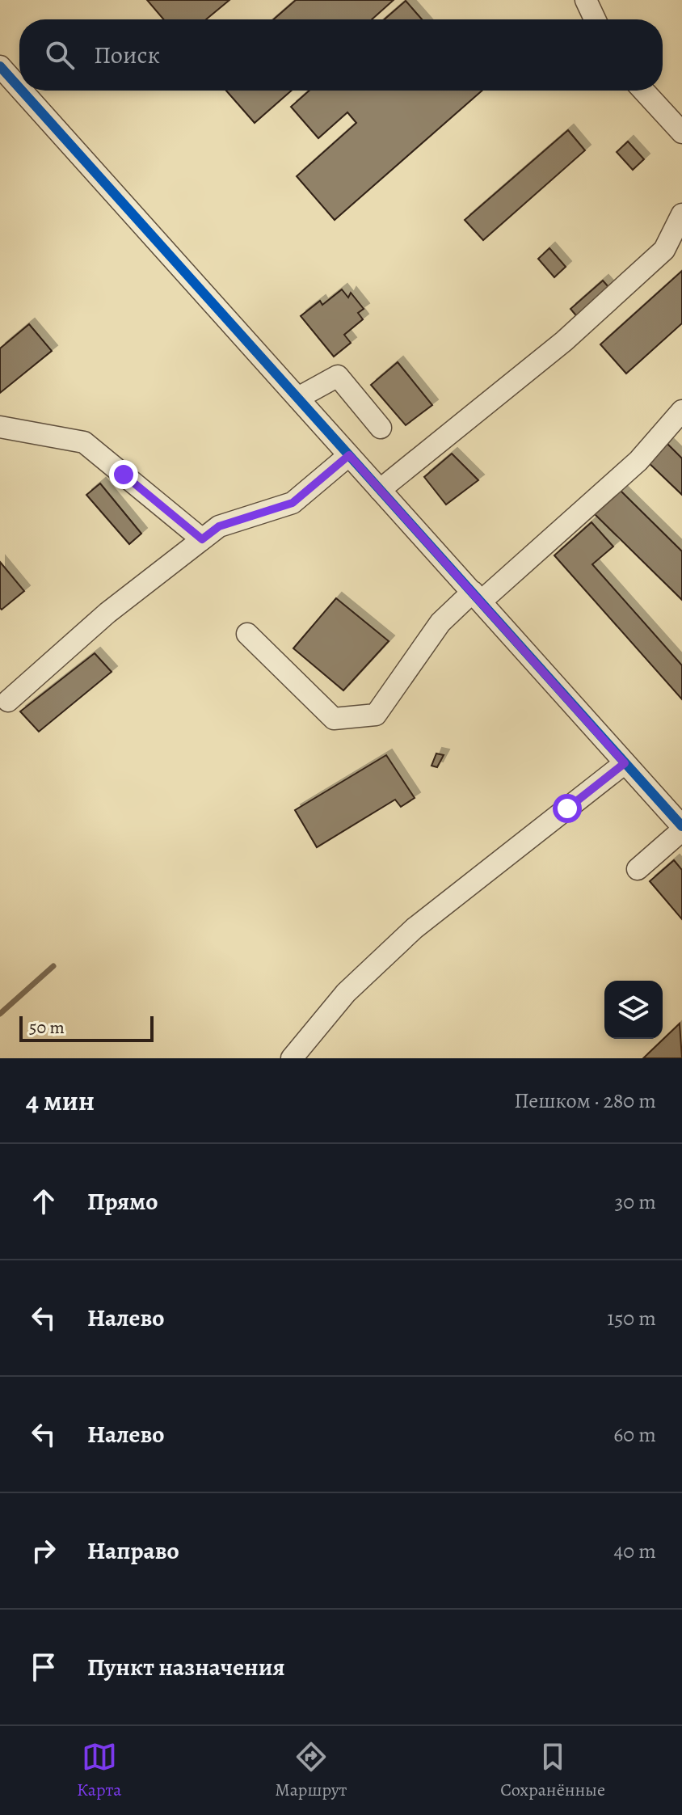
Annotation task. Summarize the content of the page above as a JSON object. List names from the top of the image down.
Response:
{
  "scale_bar": "50 m",
  "page": {
    "search": "Поиск",
    "scale": "50 m",
    "heading": ["4 мин", "Пешком · 280 m"],
    "list": [
      ["Прямо", "30 m"],
      ["Налево", "150 m"],
      ["Налево", "60 m"],
      ["Направо", "40 m"],
      "Пункт назначения"
    ],
    "nav": ["Карта", "Маршрут", "Сохранённые"]
  }
}
